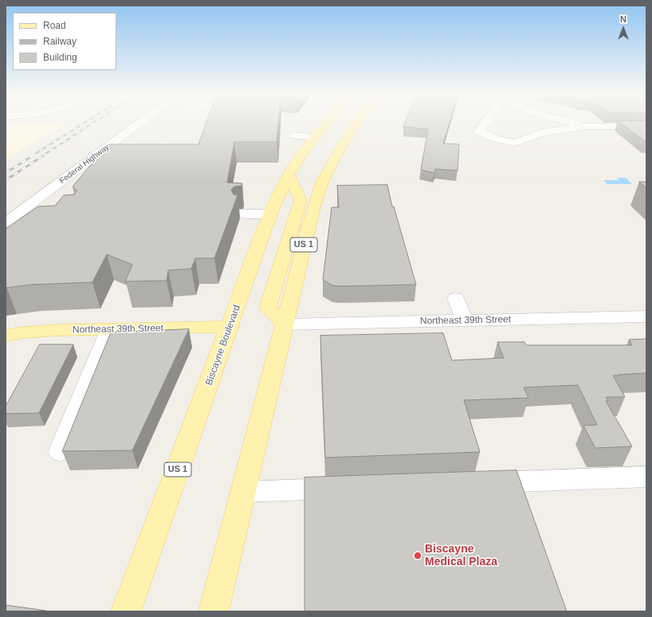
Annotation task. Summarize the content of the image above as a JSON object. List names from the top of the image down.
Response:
{
  "streets": {
    "main road": ["US 1", "Northeast 39th Street", "Biscayne Boulevard"],
    "street": ["Federal Highway"]
  },
  "crossings": [
    ["US 1", "Northeast 39th Street"],
    ["Northeast 39th Street", "Biscayne Boulevard"]
  ],
  "places": ["Biscayne Medical Plaza"],
  "legend": ["Road", "Railway", "Building"],
  "north": "top"
}
